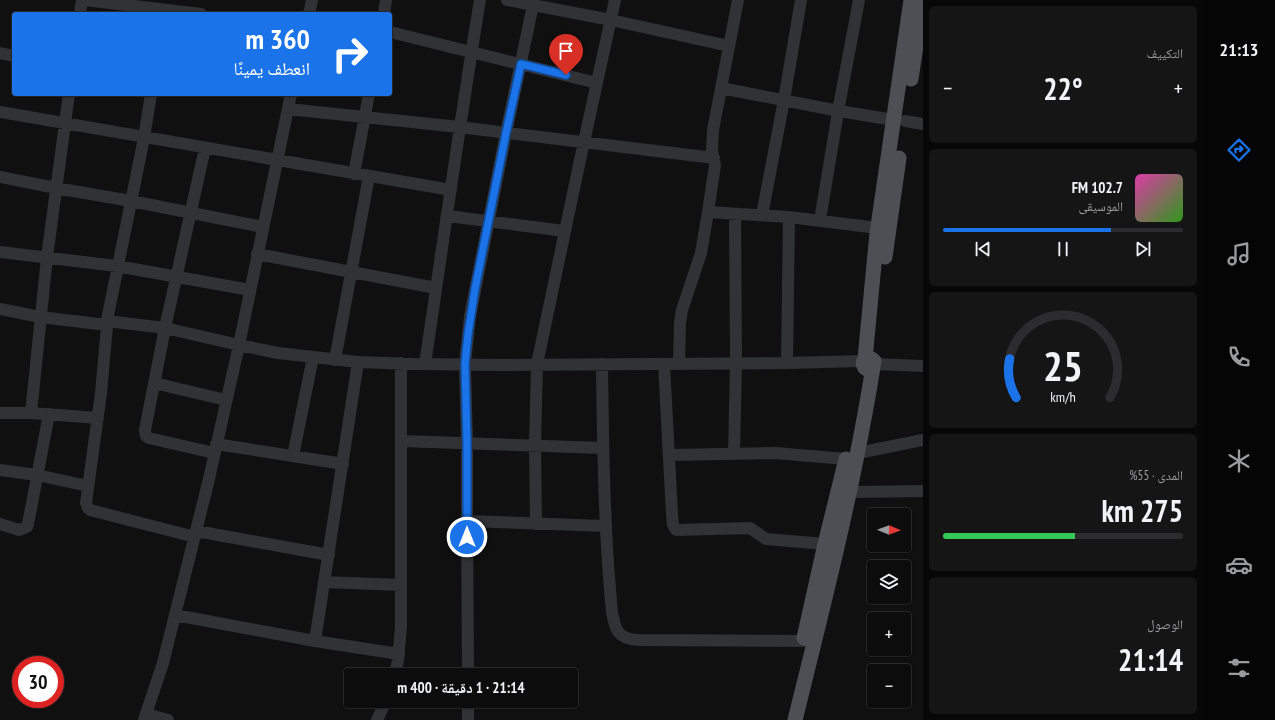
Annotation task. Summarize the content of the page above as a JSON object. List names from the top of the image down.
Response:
{
  "north": "right",
  "page": {
    "tabs": "21:13",
    "tile": [
      "التكييف",
      ["المدى · 55%", "275 km"],
      ["الوصول", "21:14"]
    ],
    "turn": ["360 m", "انعطف يمينًا"],
    "heat": ["−", "22°", "+"],
    "song": ["102.7 FM", "الموسيقى"],
    "map_buttons": ["+", "−"],
    "limit": "30",
    "trip": "21:14 · 1 دقيقة · 400 m",
    "gauge": ["25", "km/h"]
  }
}
